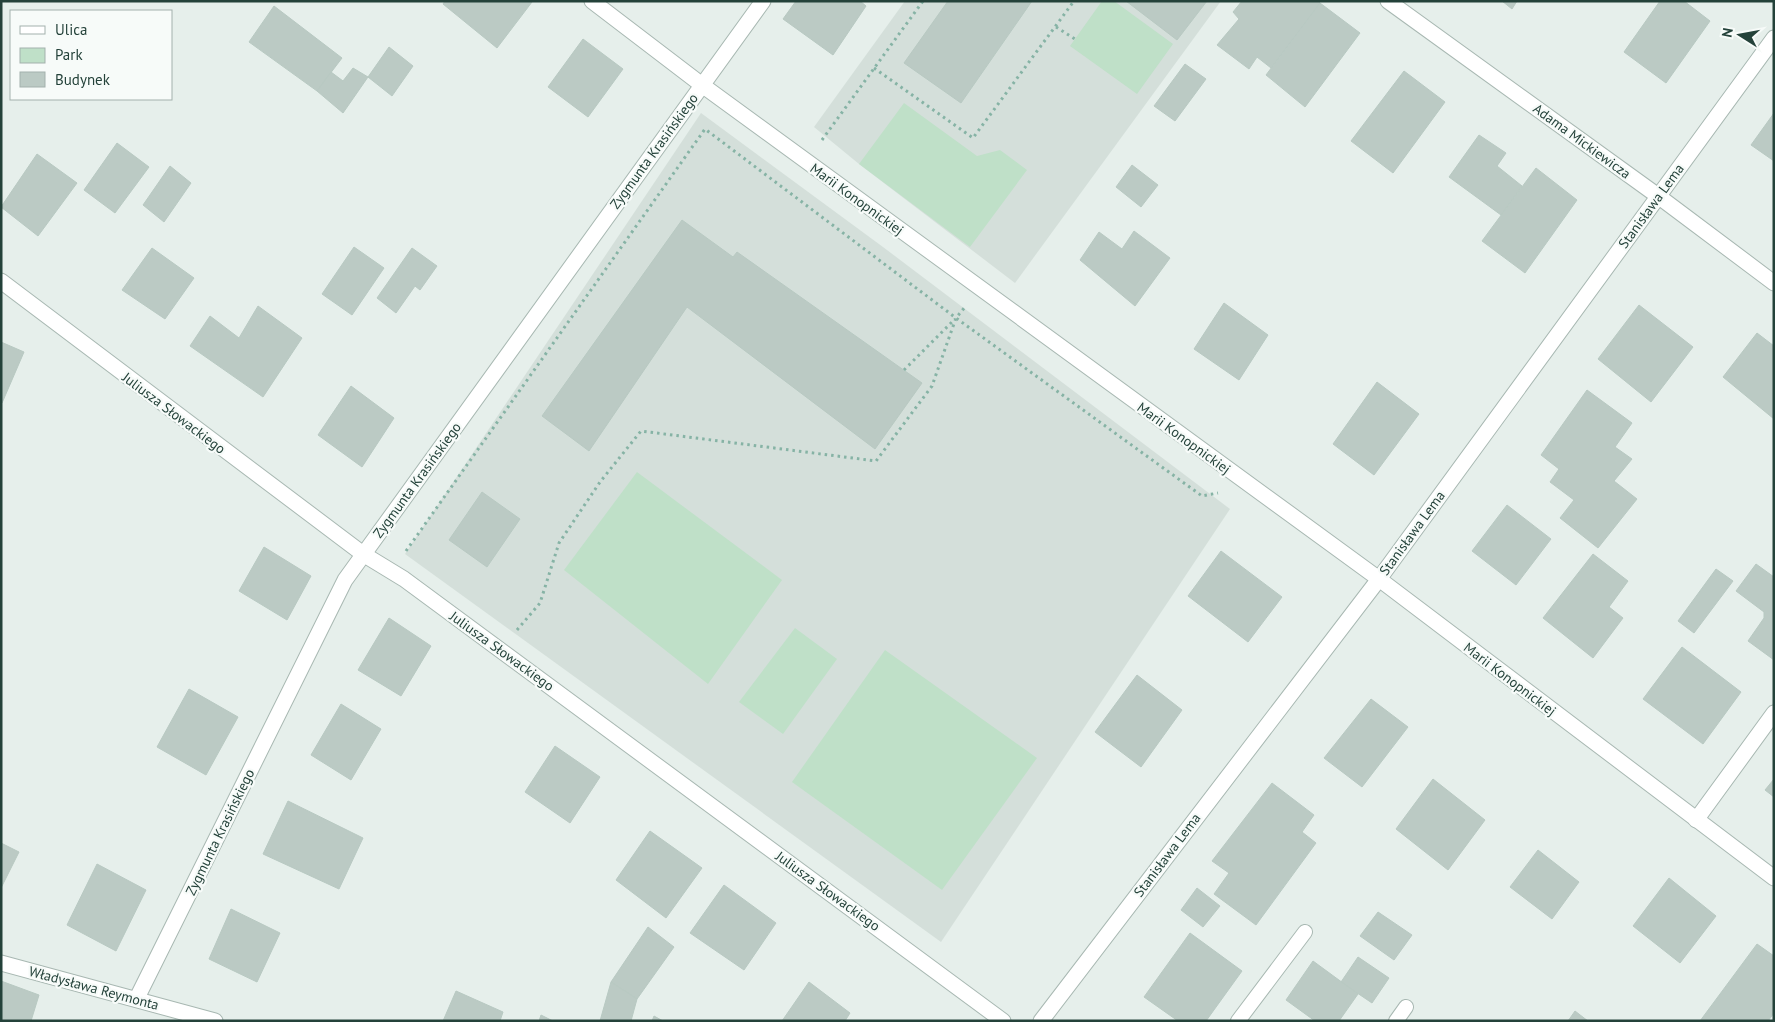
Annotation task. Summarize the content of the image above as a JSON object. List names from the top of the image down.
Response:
{
  "streets": {
    "street": [
      "Adama Mickiewicza",
      "Zygmunta Krasińskiego",
      "Marii Konopnickiej",
      "Stanisława Lema",
      "Juliusza Słowackiego",
      "Władysława Reymonta"
    ]
  },
  "crossings": [
    ["Adama Mickiewicza", "Stanisława Lema"],
    ["Zygmunta Krasińskiego", "Marii Konopnickiej"],
    ["Zygmunta Krasińskiego", "Juliusza Słowackiego"],
    ["Zygmunta Krasińskiego", "Władysława Reymonta"],
    ["Marii Konopnickiej", "Stanisława Lema"]
  ],
  "legend": ["Ulica", "Park", "Budynek"],
  "north": "left"
}
